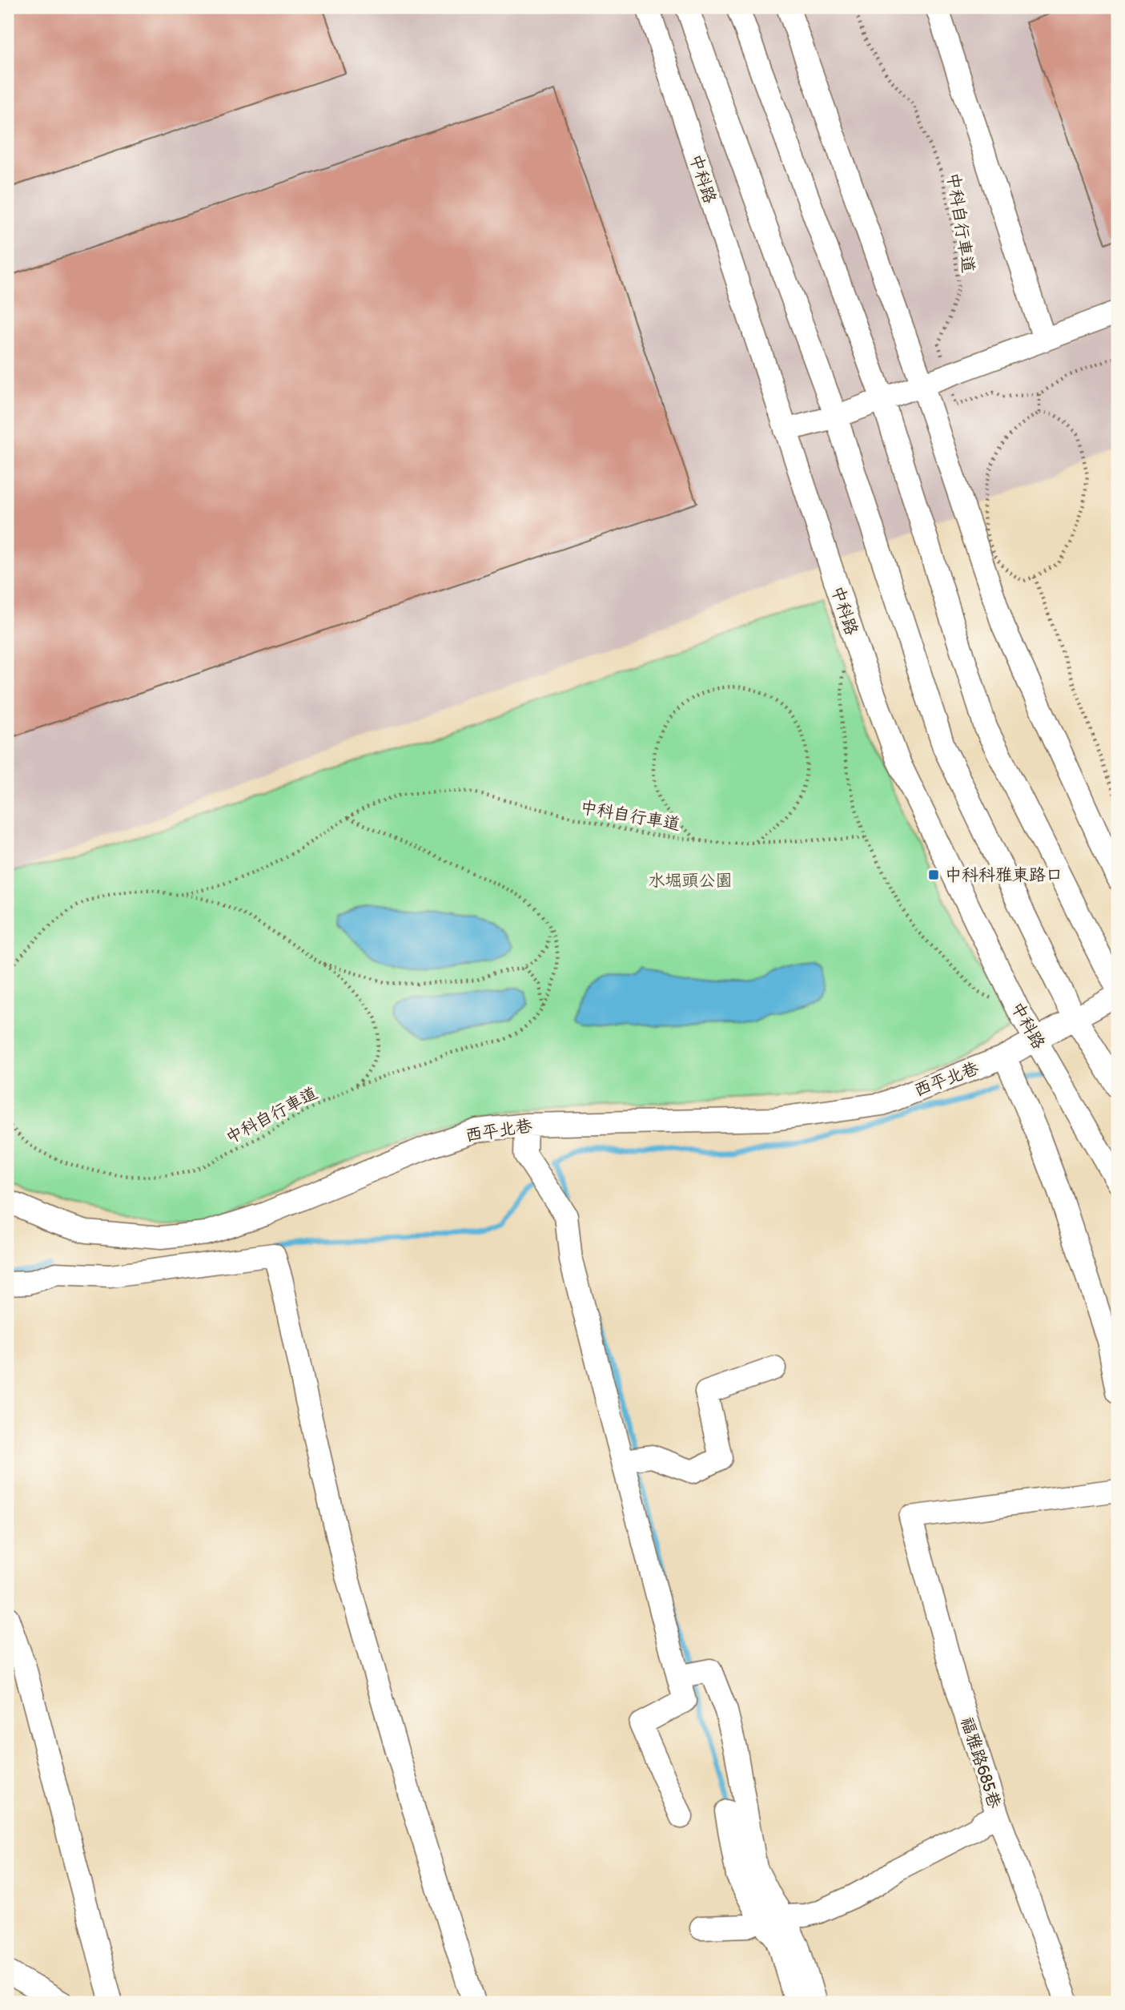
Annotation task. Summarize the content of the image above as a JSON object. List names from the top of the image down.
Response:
{
  "streets": {
    "street": ["中科路", "西平北巷", "福雅路685巷"],
    "path": ["中科自行車道"]
  },
  "crossings": [
    ["中科路", "西平北巷"]
  ],
  "parks": ["水堀頭公園"],
  "places": {
    "transit": ["中科科雅東路口"]
  }
}
